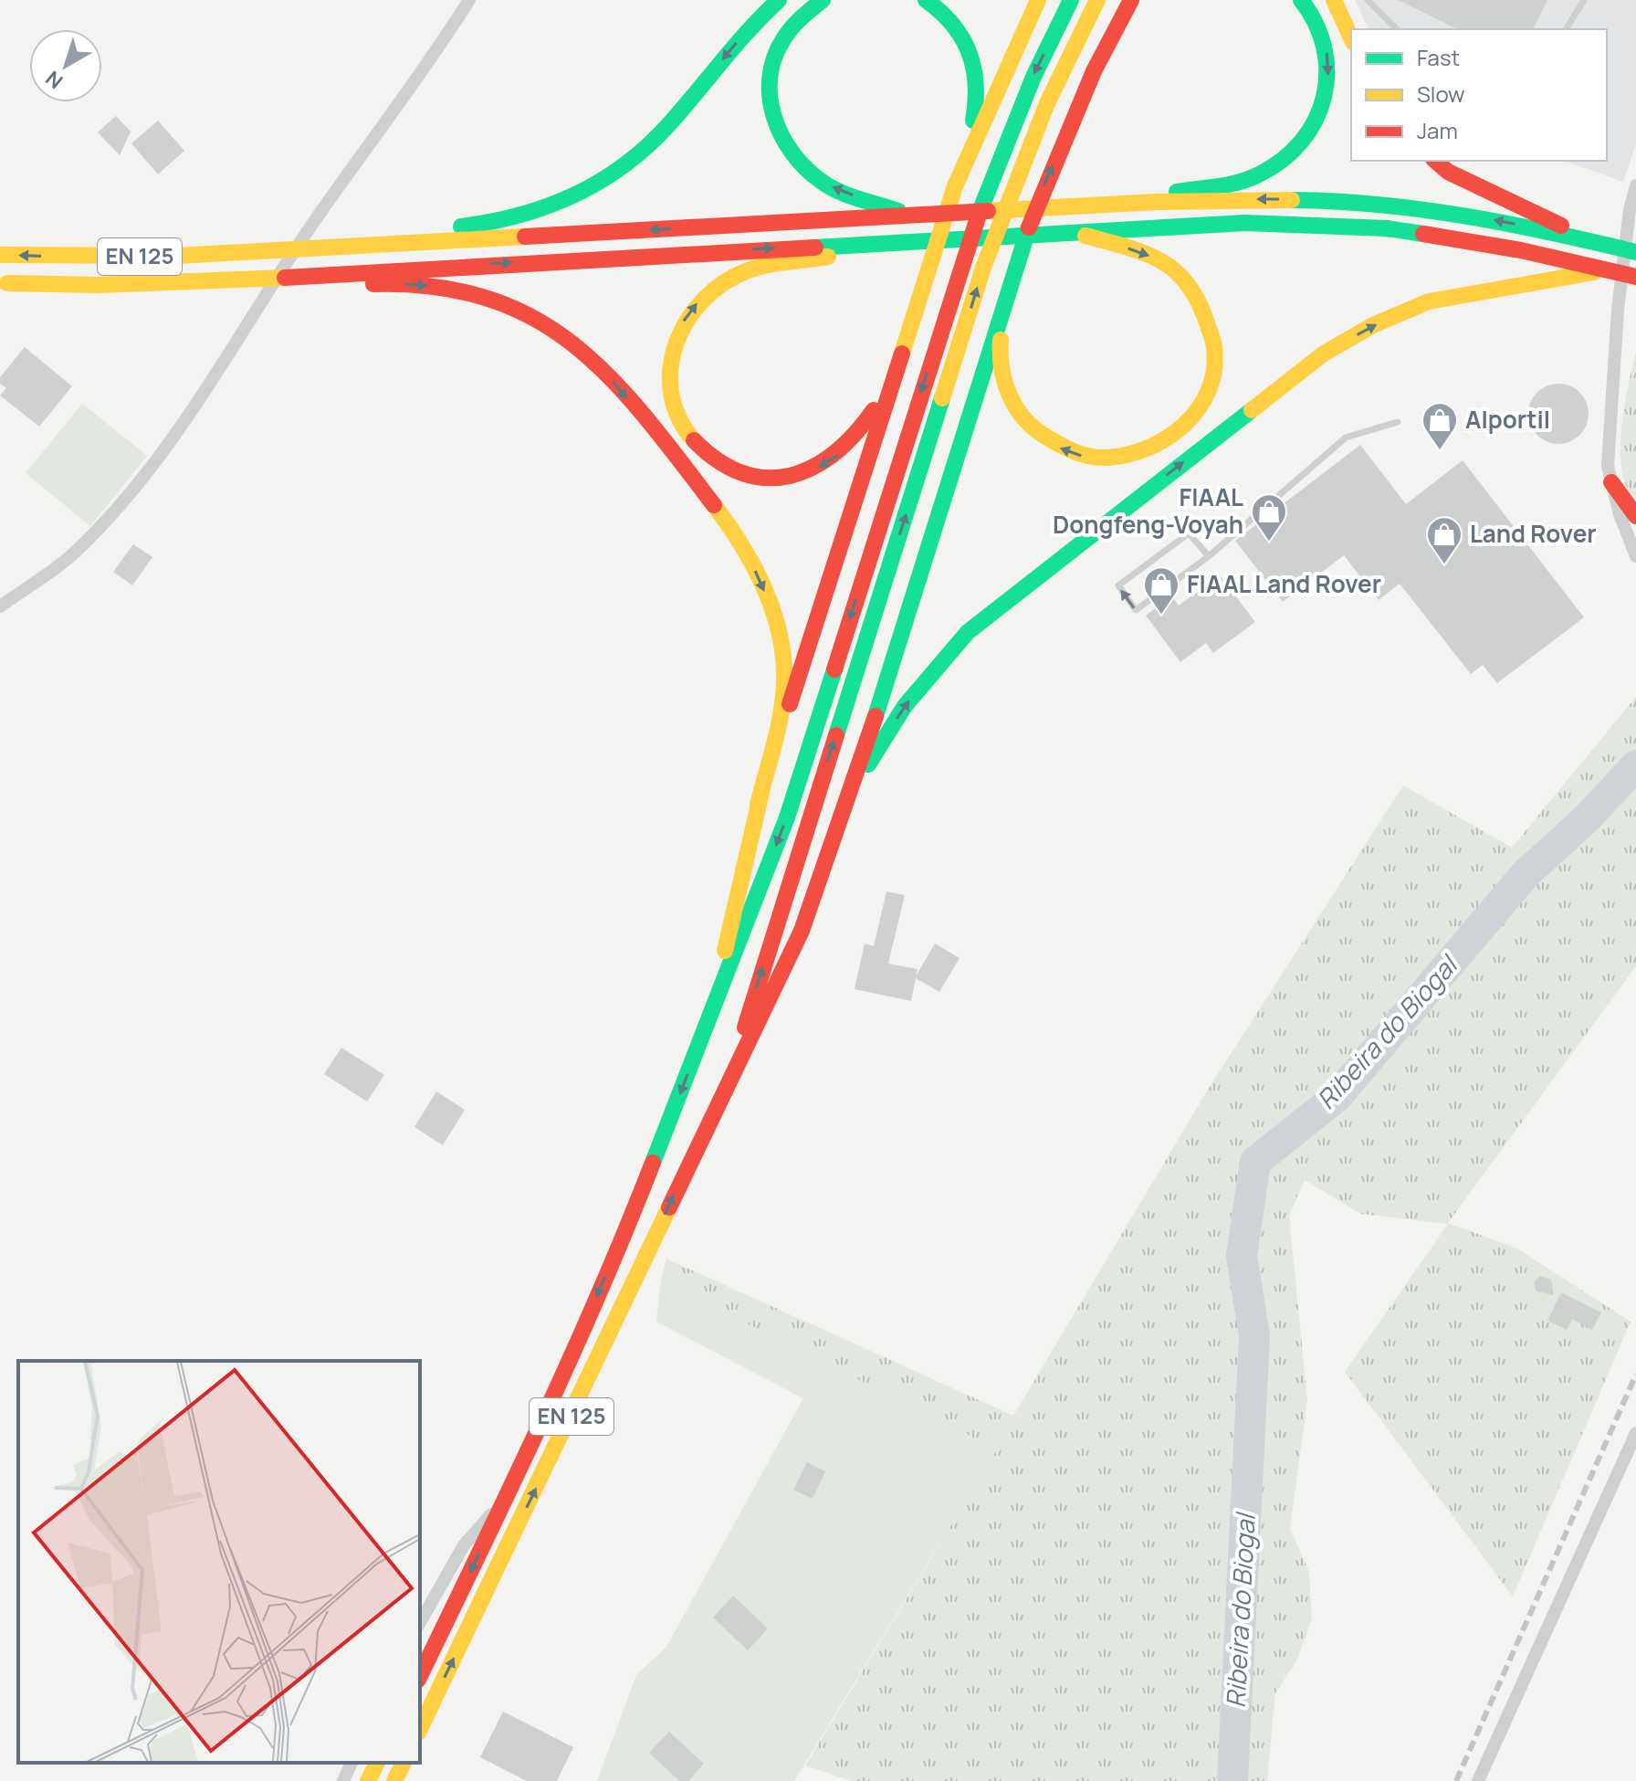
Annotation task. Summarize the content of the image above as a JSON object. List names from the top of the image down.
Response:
{
  "streets": {
    "main road": ["EN 125"]
  },
  "water": ["Ribeira do Biogal"],
  "places": {
    "shop": [
      "Alportil",
      "FIAAL Dongfeng-Voyah",
      "Land Rover",
      "FIAAL Land Rover"
    ]
  },
  "legend": ["Fast", "Slow", "Jam"],
  "north": "bottom left"
}
